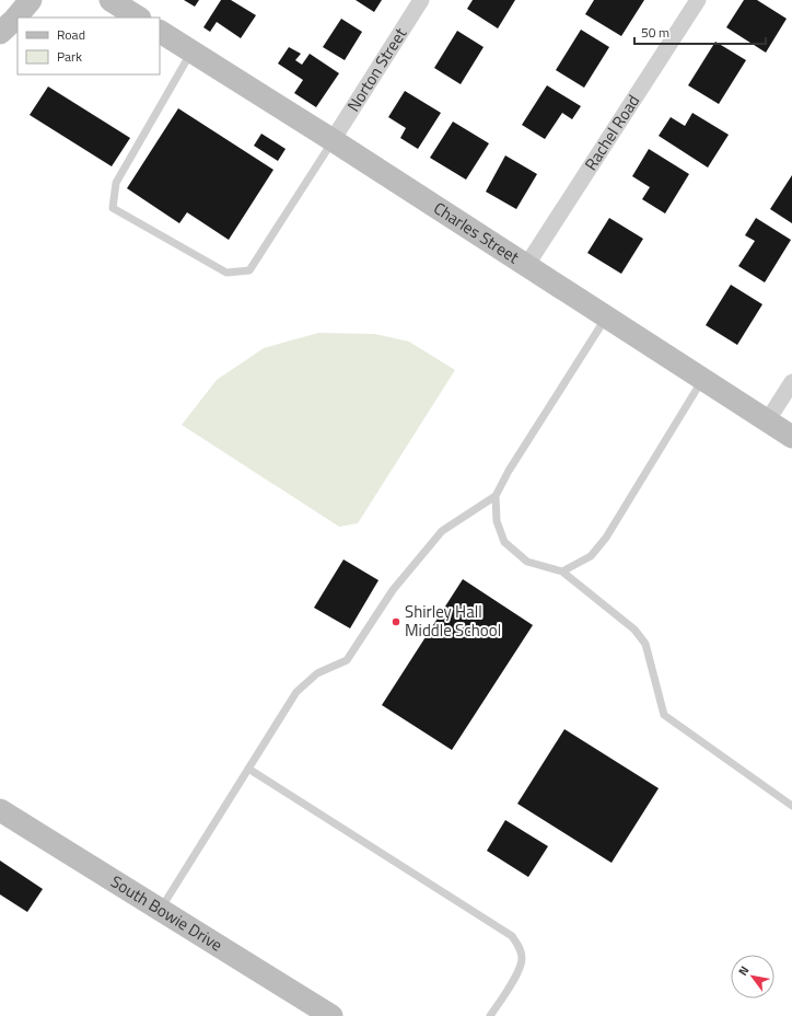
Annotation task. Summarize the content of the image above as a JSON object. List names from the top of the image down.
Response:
{
  "streets": {
    "street": [
      "Norton Street",
      "Rachel Road",
      "Charles Street",
      "South Bowie Drive"
    ]
  },
  "crossings": [
    ["Norton Street", "Charles Street"],
    ["Rachel Road", "Charles Street"]
  ],
  "places": ["Shirley Hall Middle School"],
  "legend": ["Road", "Park"],
  "scale_bar": "50 m",
  "north": "top left"
}
